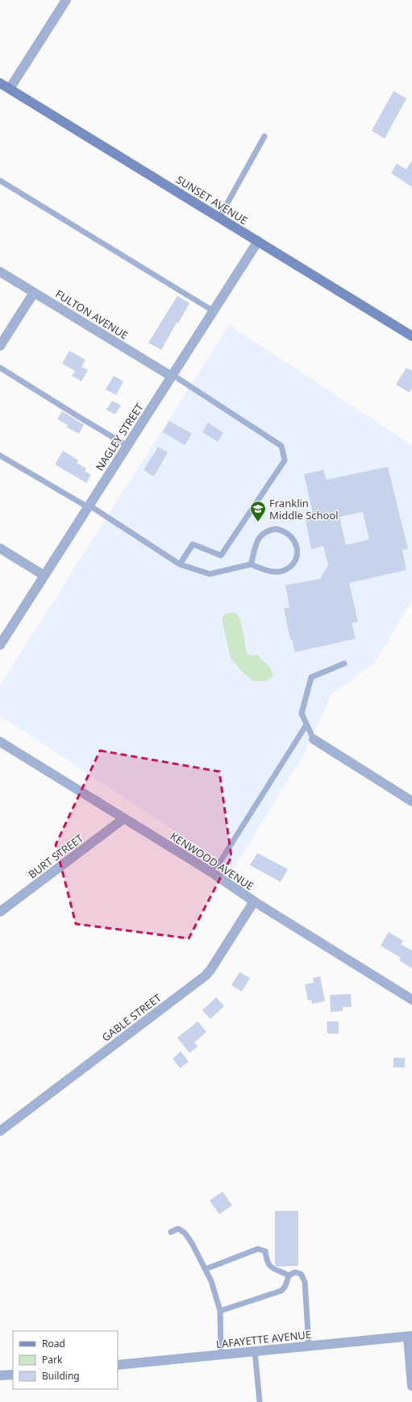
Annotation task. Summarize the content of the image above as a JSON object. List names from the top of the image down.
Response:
{
  "streets": {
    "street": [
      "SUNSET AVENUE",
      "FULTON AVENUE",
      "NAGLEY STREET",
      "BURT STREET",
      "KENWOOD AVENUE",
      "GABLE STREET",
      "LAFAYETTE AVENUE"
    ]
  },
  "crossings": [
    ["SUNSET AVENUE", "NAGLEY STREET"],
    ["FULTON AVENUE", "NAGLEY STREET"],
    ["BURT STREET", "KENWOOD AVENUE"],
    ["KENWOOD AVENUE", "GABLE STREET"]
  ],
  "places": {
    "school or university": ["Franklin Middle School"]
  },
  "legend": ["Road", "Park", "Building"]
}
